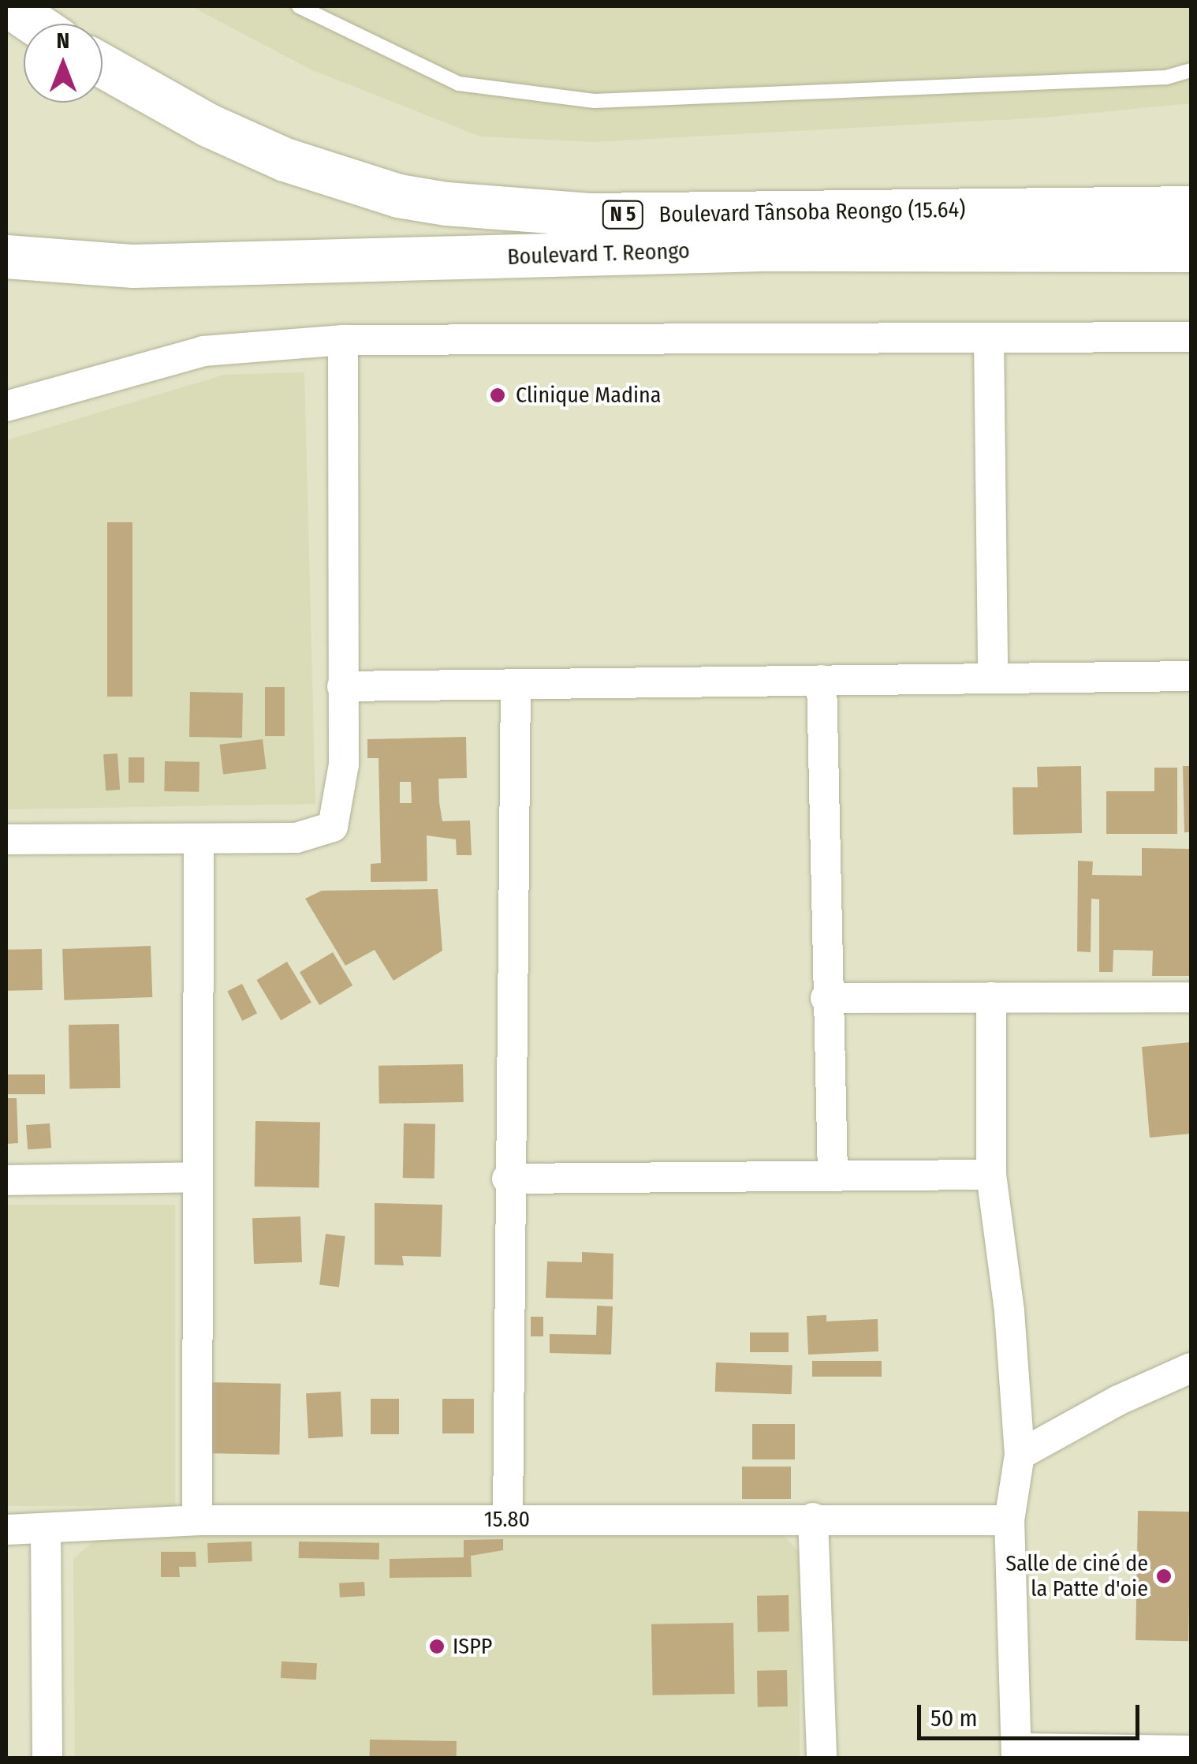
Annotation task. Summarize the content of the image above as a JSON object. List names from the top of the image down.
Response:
{
  "streets": {
    "highway": ["Boulevard Tânsoba Reongo (15.64)", "N 5", "Boulevard T. Reongo"],
    "street": ["15.80"]
  },
  "crossings": [
    ["N 5", "Boulevard T. Reongo"]
  ],
  "places": ["Clinique Madina", "Salle de ciné de la Patte d'oie", "ISPP"],
  "scale_bar": "50 m",
  "north": "top"
}
